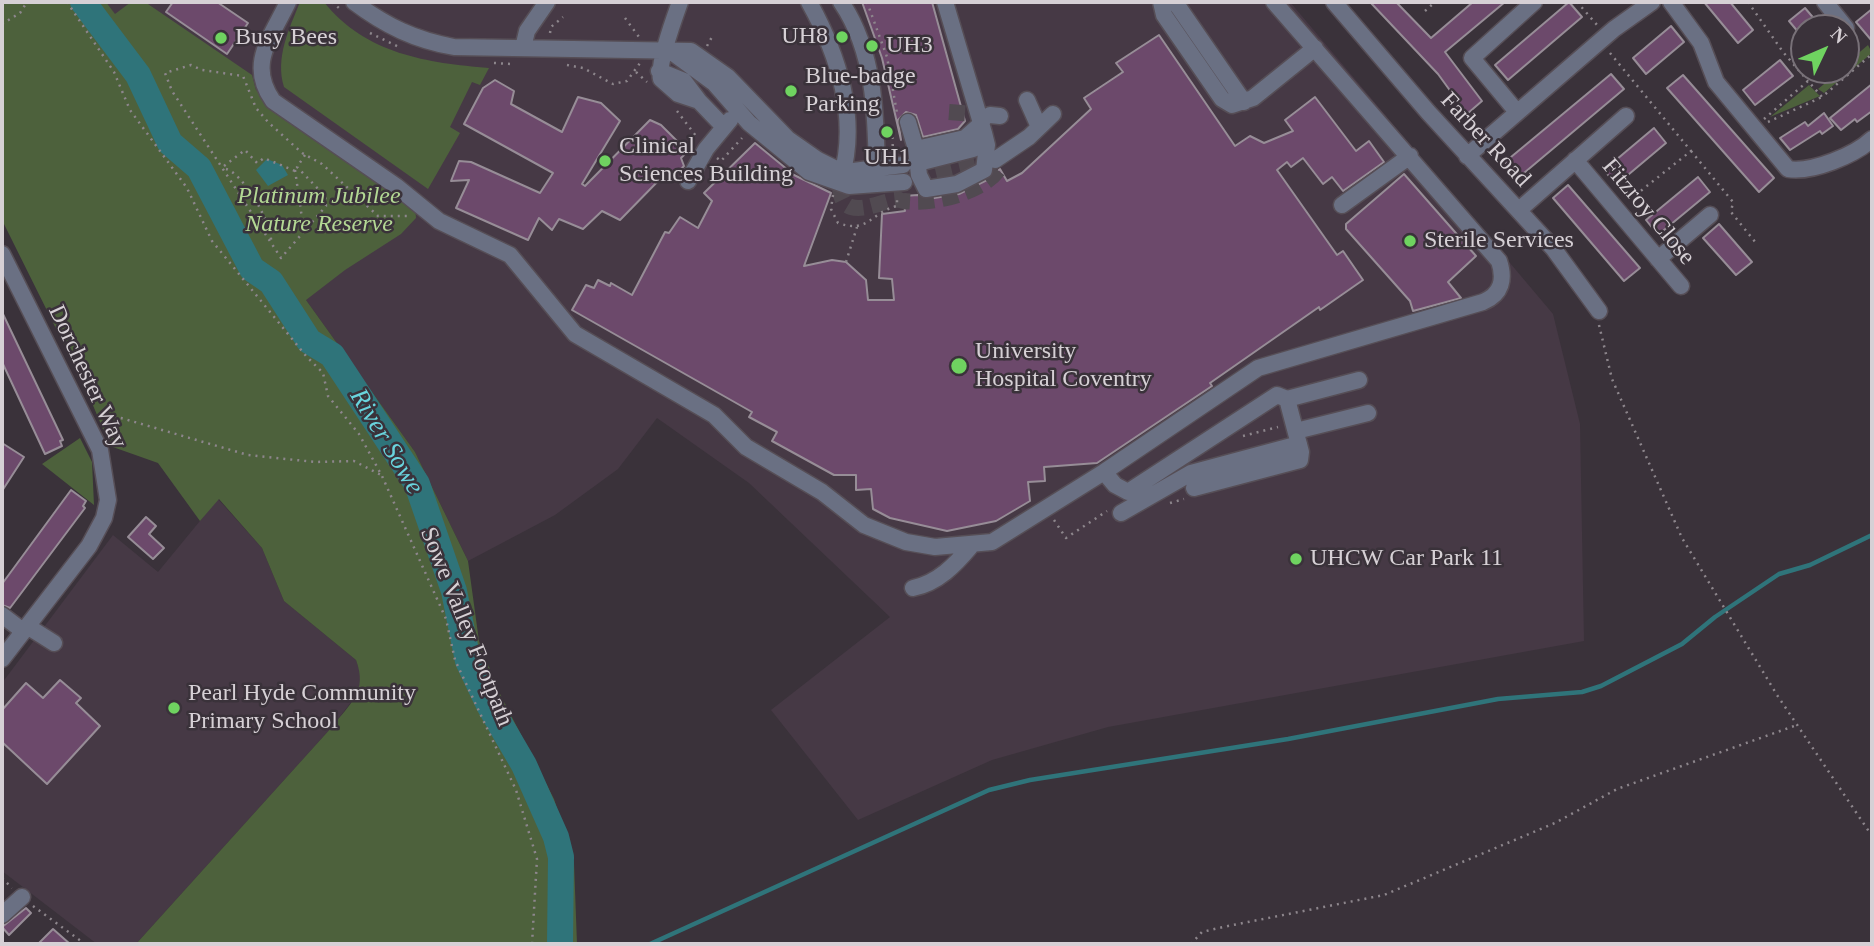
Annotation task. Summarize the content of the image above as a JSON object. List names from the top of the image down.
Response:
{
  "streets": {
    "street": ["Farber Road", "Fitzroy Close", "Dorchester Way"],
    "path": ["Sowe Valley Footpath"]
  },
  "crossings": [
    ["Farber Road", "Fitzroy Close"]
  ],
  "water": ["River Sowe"],
  "parks": ["Platinum Jubilee Nature Reserve"],
  "places": [
    "UH8",
    "Busy Bees",
    "UH3",
    "Blue-badge Parking",
    "UH1",
    "Clinical Sciences Building",
    "Sterile Services",
    "University Hospital Coventry",
    "UHCW Car Park 11",
    "Pearl Hyde Community Primary School"
  ],
  "north": "top right"
}
